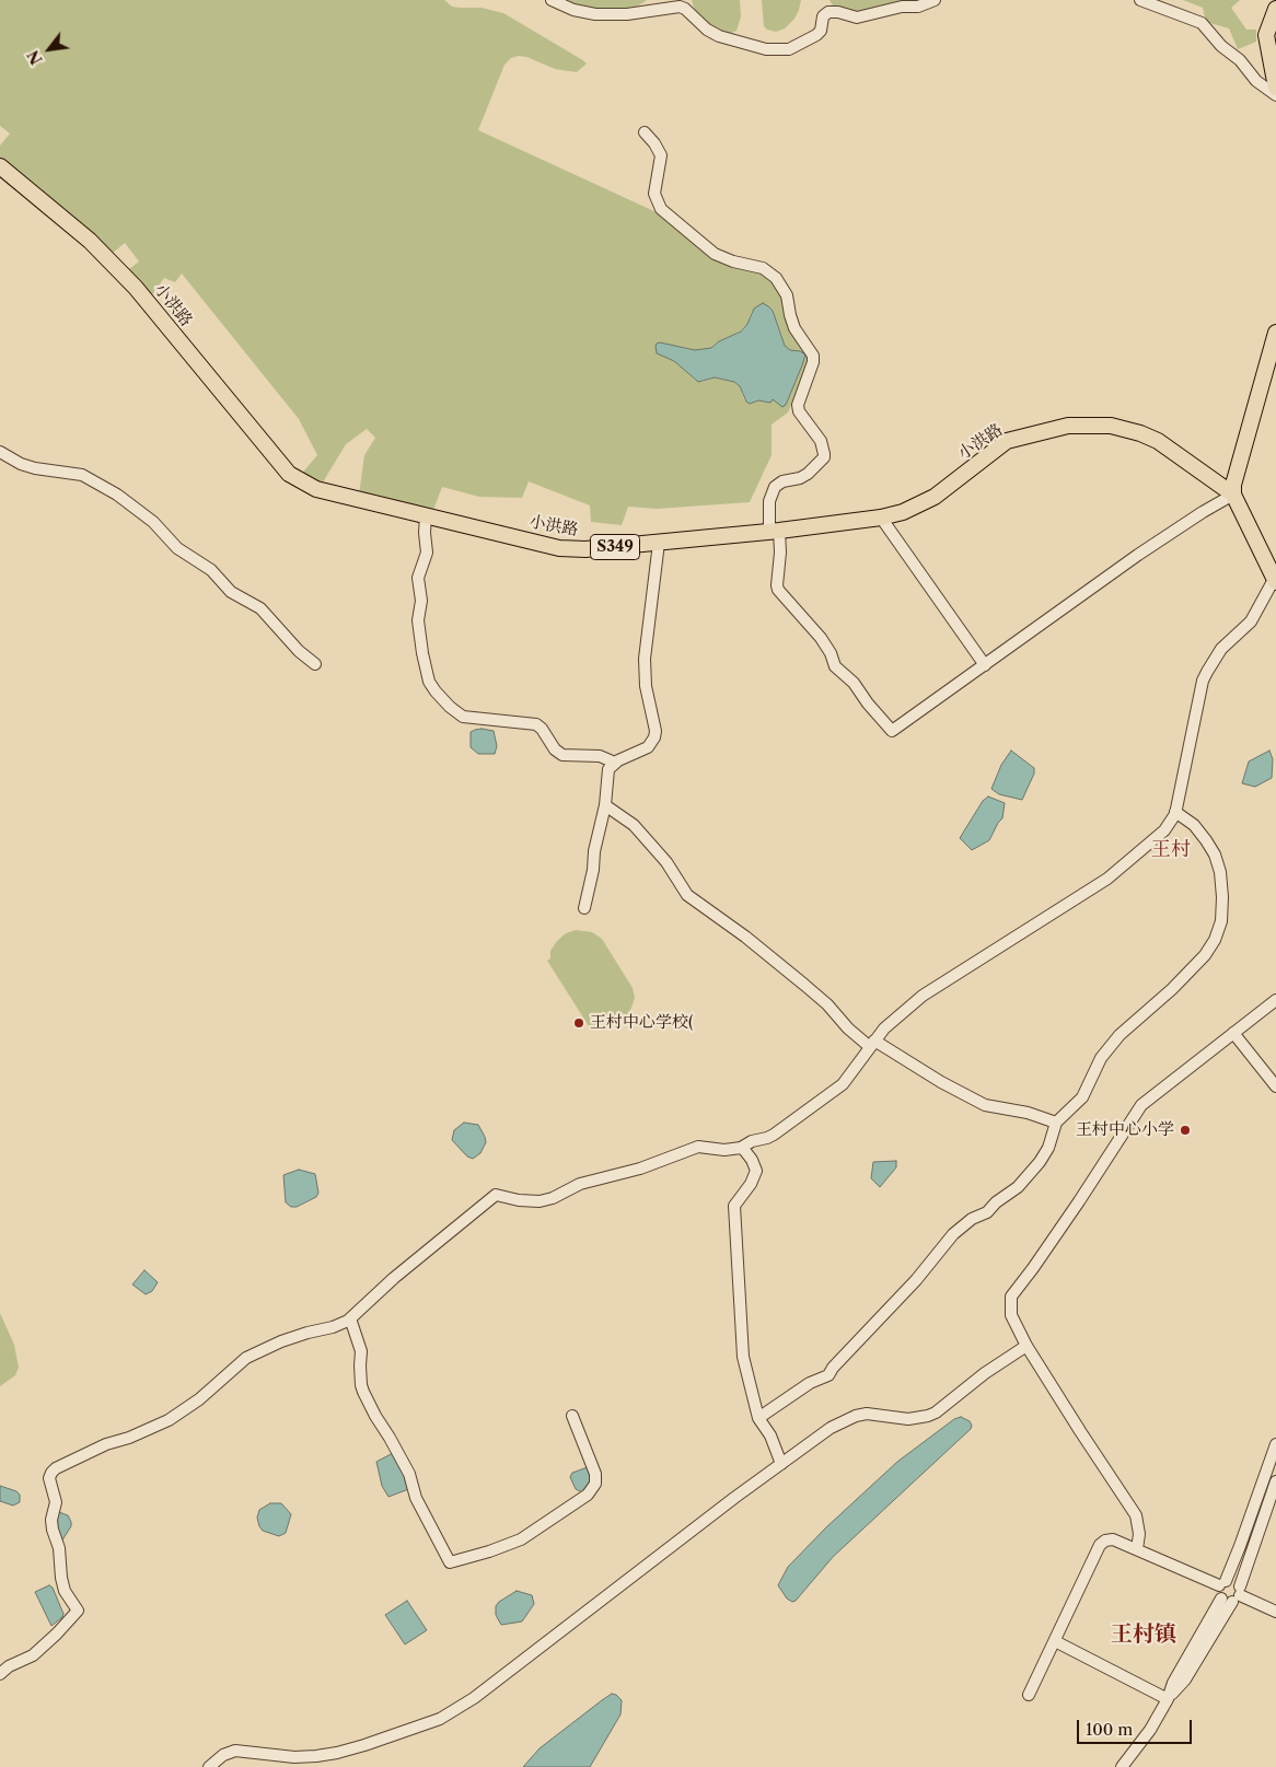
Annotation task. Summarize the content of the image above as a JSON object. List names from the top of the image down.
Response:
{
  "streets": {
    "main road": ["小洪路", "S349"]
  },
  "districts": ["王村", "王村镇"],
  "places": ["王村中心学校(", "王村中心小学"],
  "scale_bar": "100 m",
  "north": "bottom left"
}
